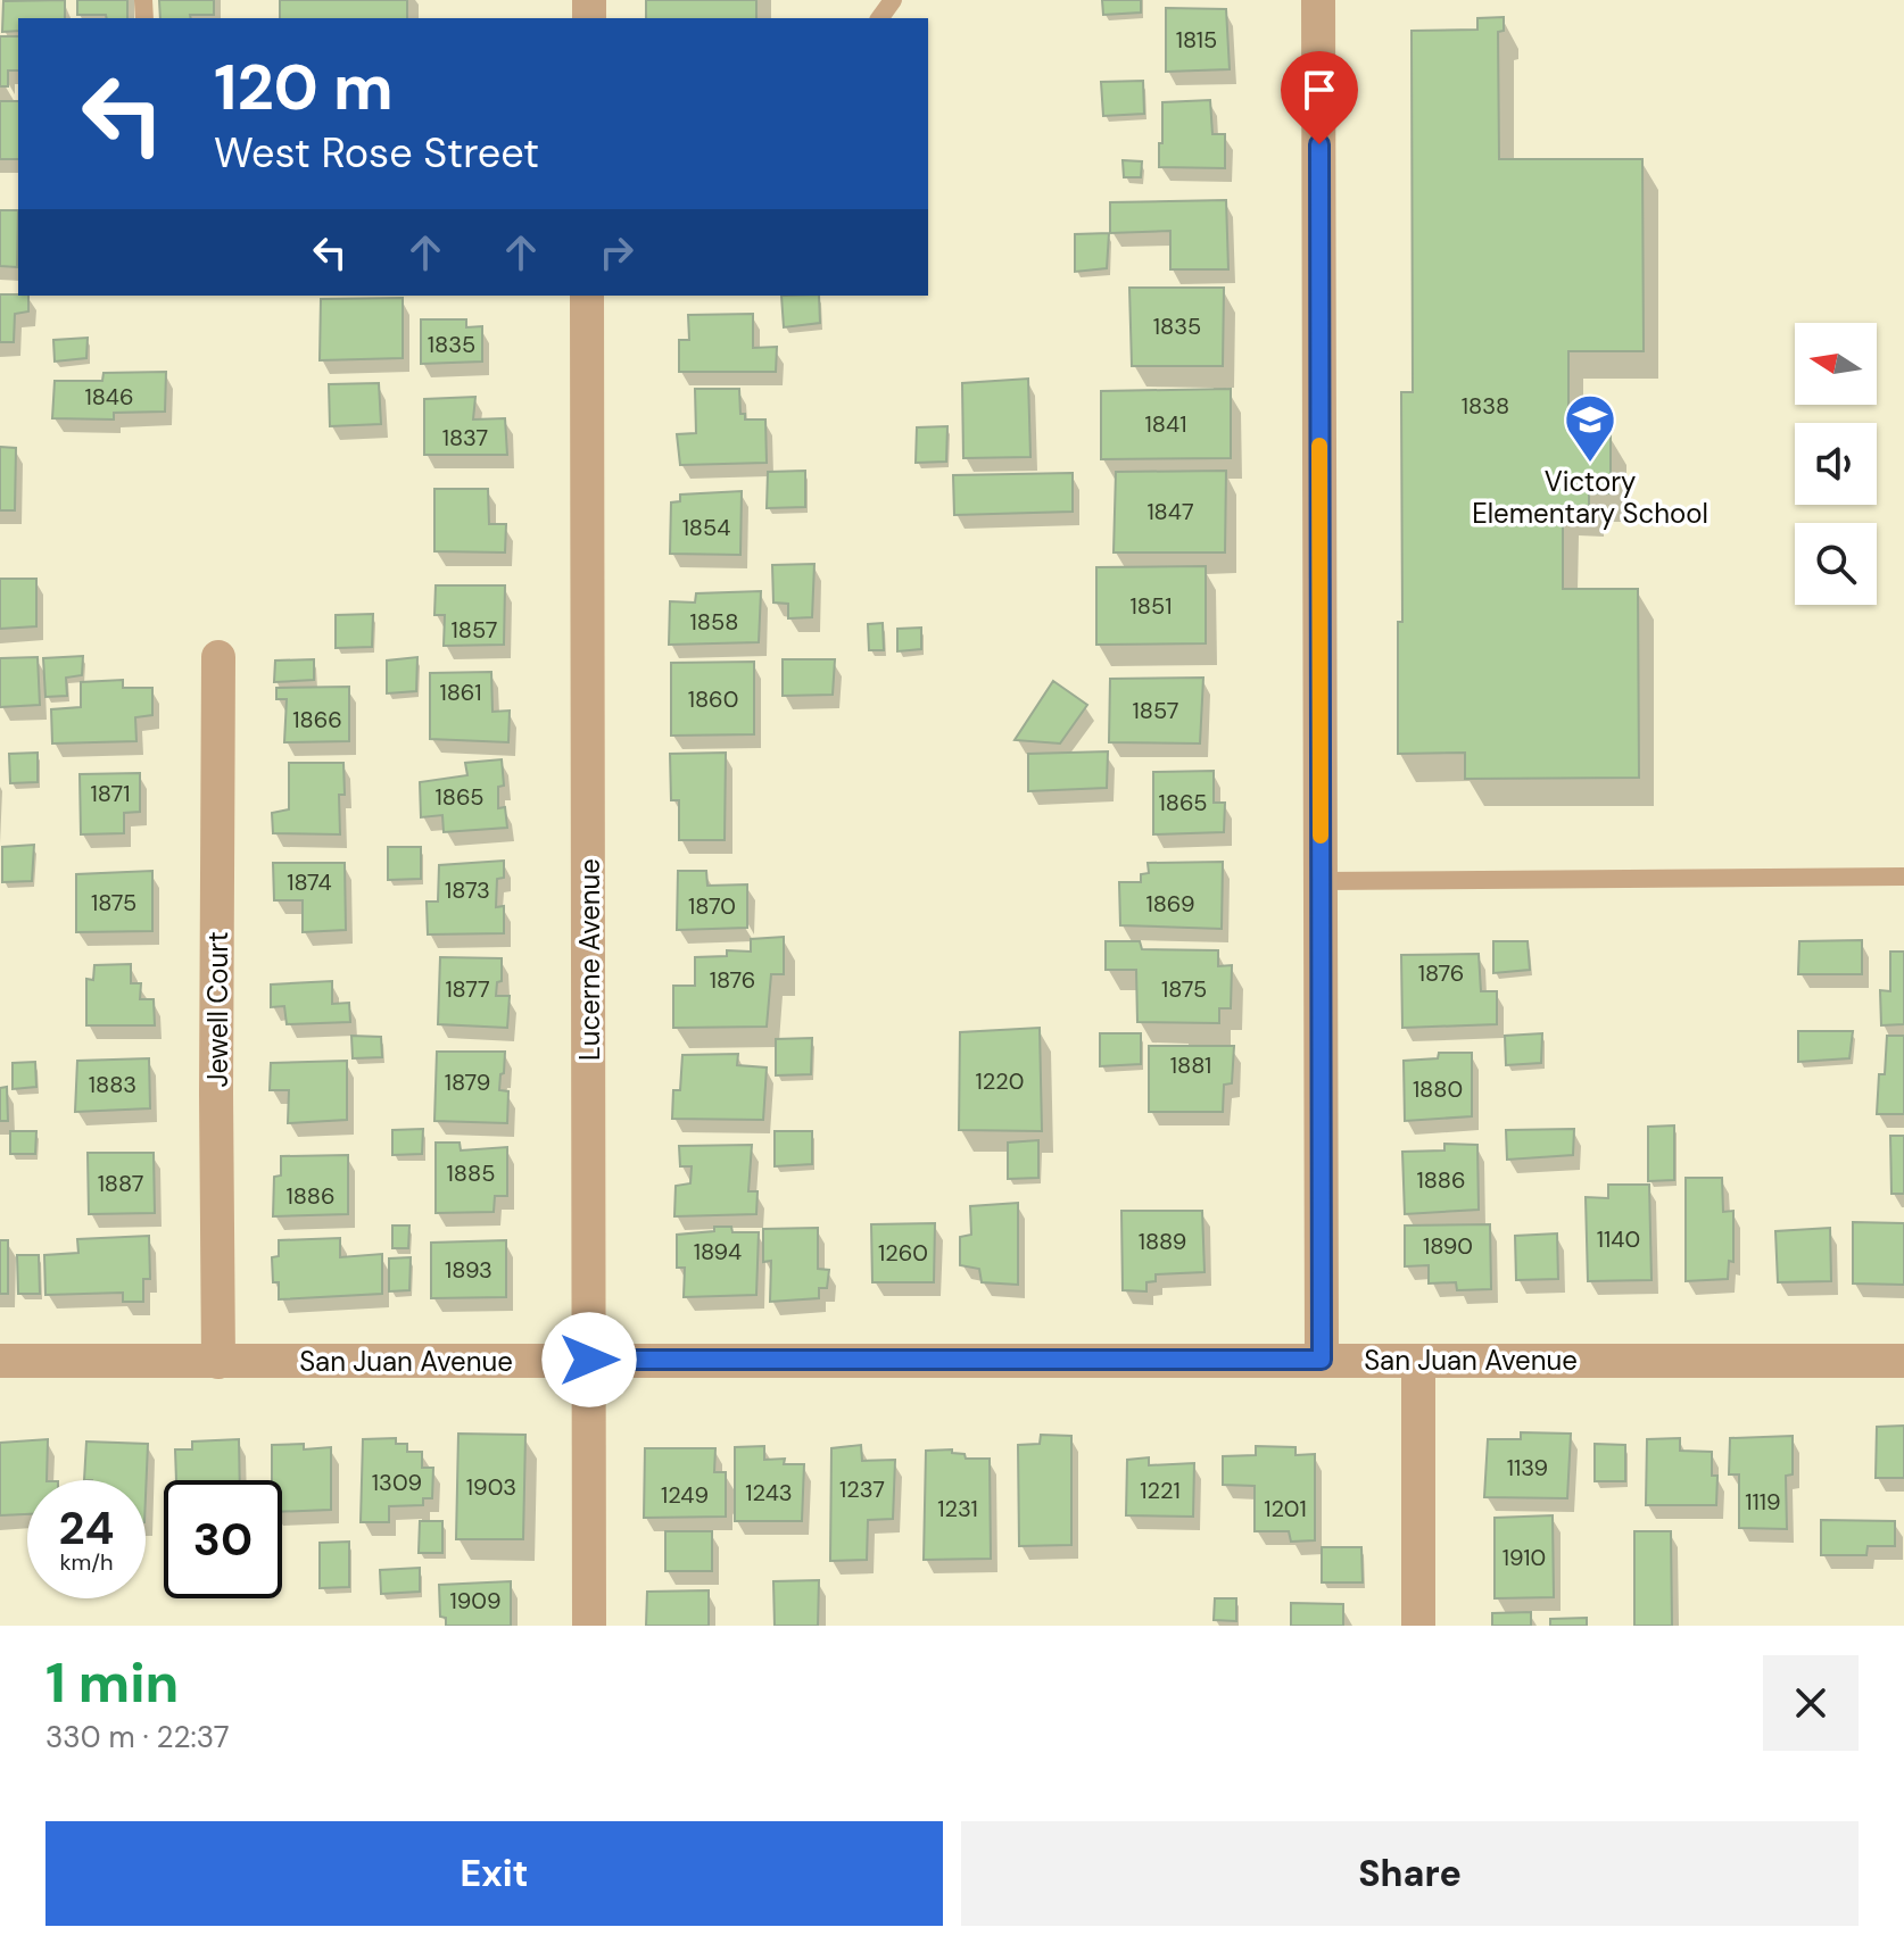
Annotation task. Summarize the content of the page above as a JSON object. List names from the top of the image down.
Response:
{
  "streets": {
    "street": ["Lucerne Avenue", "Jewell Court", "San Juan Avenue"]
  },
  "crossings": [
    ["Lucerne Avenue", "San Juan Avenue"],
    ["Jewell Court", "San Juan Avenue"]
  ],
  "places": {
    "school or university": ["Victory Elementary School"]
  },
  "house_numbers": [
    "1815",
    "1835",
    "1835",
    "1846",
    "1838",
    "1841",
    "1837",
    "1847",
    "1854",
    "1851",
    "1858",
    "1857",
    "1861",
    "1860",
    "1857",
    "1866",
    "1871",
    "1865",
    "1865",
    "1874",
    "1873",
    "1875",
    "1869",
    "1870",
    "1876",
    "1876",
    "1877",
    "1875",
    "1881",
    "1220",
    "1879",
    "1883",
    "1880",
    "1885",
    "1886",
    "1887",
    "1886",
    "1140",
    "1889",
    "1890",
    "1894",
    "1260",
    "1893",
    "1139",
    "1309",
    "1903",
    "1237",
    "1221",
    "1243",
    "1249",
    "1119",
    "1231",
    "1201",
    "1910",
    "1909"
  ],
  "north": "left",
  "page": {
    "turn": ["120 m", "West Rose Street"],
    "speed": "24 km/h",
    "limit": "30",
    "heading": ["1 min", "330 m · 22:37"],
    "buttons": ["Exit", "Share"]
  }
}
